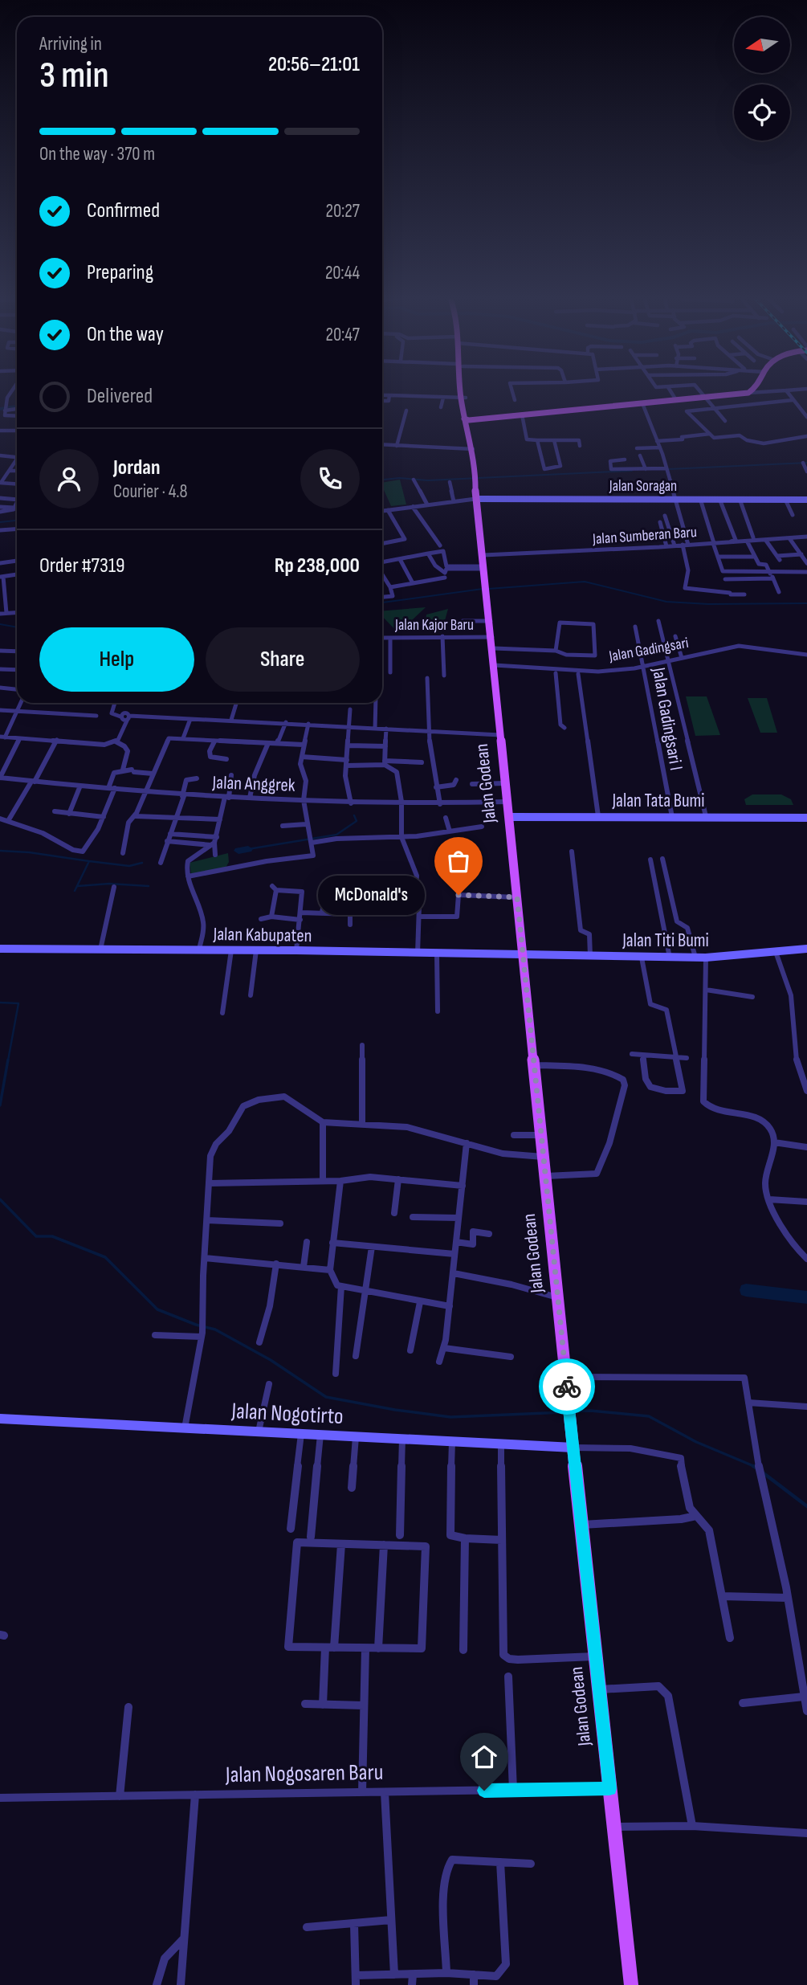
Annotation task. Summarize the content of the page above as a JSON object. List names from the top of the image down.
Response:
{
  "streets": {
    "main road": ["Jalan Godean"],
    "street": [
      "Jalan Soragan",
      "Jalan Sumberan Baru",
      "Jalan Kajor Baru",
      "Jalan Gadingsari",
      "Jalan Gadingsari I",
      "Jalan Anggrek",
      "Jalan Tata Bumi",
      "Jalan Kabupaten",
      "Jalan Titi Bumi",
      "Jalan Nogotirto",
      "Jalan Nogosaren Baru"
    ]
  },
  "crossings": [
    ["Jalan Soragan", "Jalan Godean"],
    ["Jalan Sumberan Baru", "Jalan Godean"],
    ["Jalan Kajor Baru", "Jalan Godean"],
    ["Jalan Gadingsari", "Jalan Gadingsari I"],
    ["Jalan Gadingsari", "Jalan Godean"],
    ["Jalan Gadingsari I", "Jalan Tata Bumi"],
    ["Jalan Godean", "Jalan Anggrek"],
    ["Jalan Godean", "Jalan Tata Bumi"],
    ["Jalan Godean", "Jalan Kabupaten"],
    ["Jalan Godean", "Jalan Titi Bumi"],
    ["Jalan Godean", "Jalan Nogotirto"],
    ["Jalan Godean", "Jalan Nogosaren Baru"],
    ["Jalan Kabupaten", "Jalan Titi Bumi"]
  ],
  "places": ["McDonald's"],
  "north": "left",
  "page": {
    "heading": ["3 min", "Arriving in", "20:56–21:01"],
    "panel": [
      "Jordan",
      "Courier · 4.8",
      "Order #7319",
      "Rp 238,000"
    ],
    "bar": "On the way · 370 m",
    "list": [
      ["Confirmed", "20:27"],
      ["Preparing", "20:44"],
      ["On the way", "20:47"],
      "Delivered"
    ],
    "buttons": ["Help", "Share"],
    "bubble": "McDonald's"
  }
}
